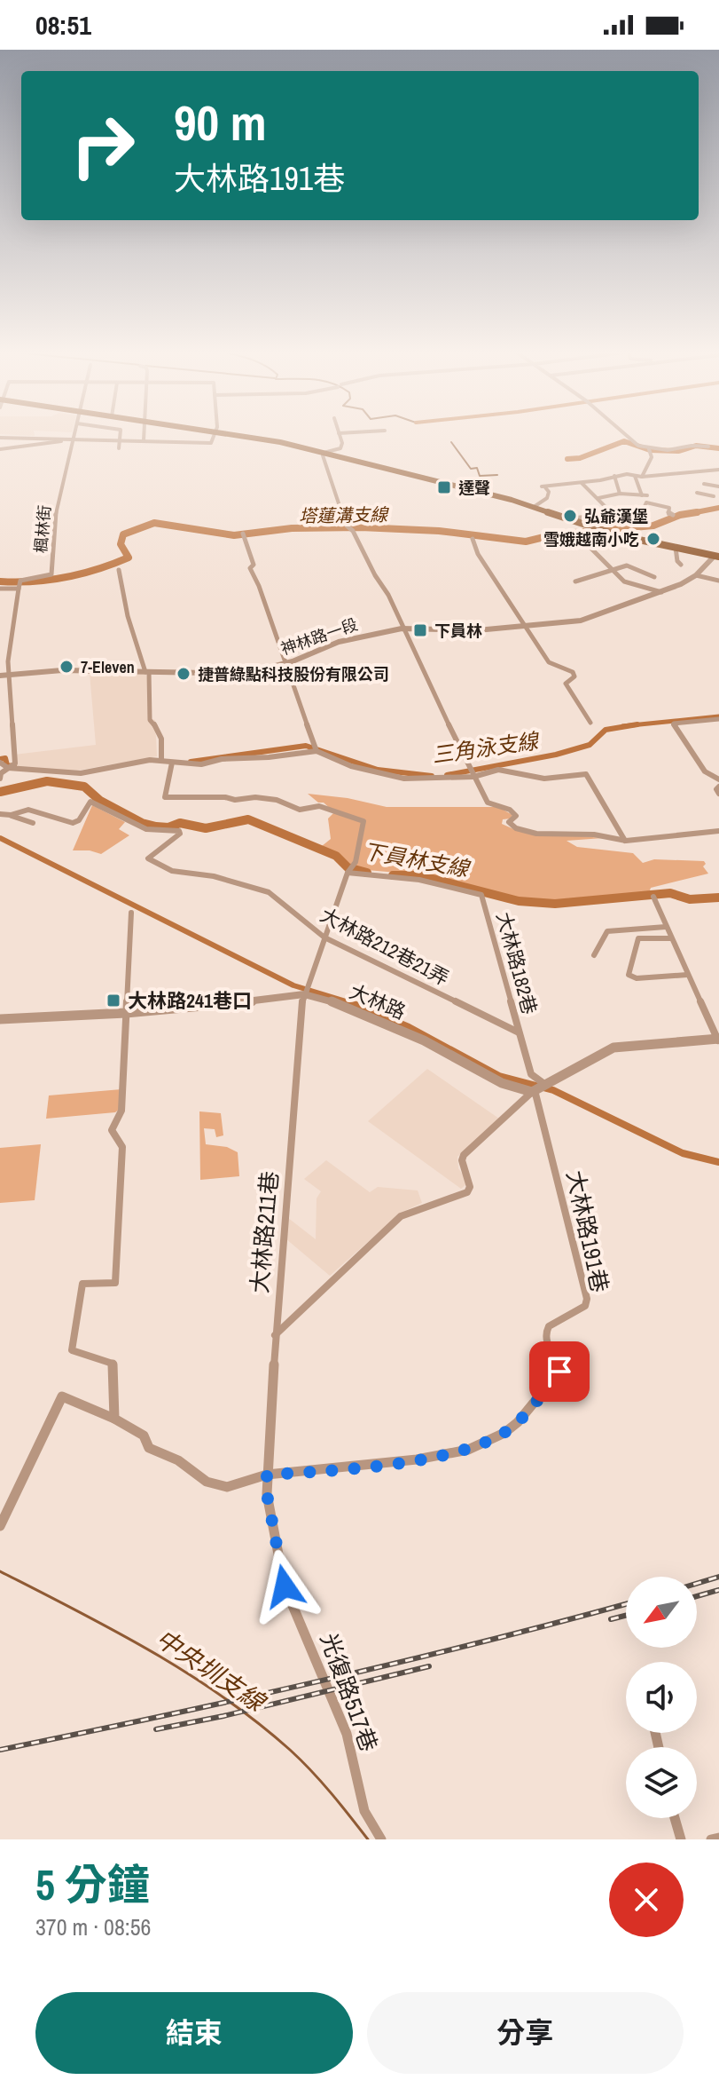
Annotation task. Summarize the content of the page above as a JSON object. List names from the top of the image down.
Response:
{
  "streets": {
    "street": [
      "楓林街",
      "神林路一段",
      "大林路212巷21弄",
      "大林路182巷",
      "大林路",
      "大林路191巷",
      "大林路211巷",
      "光復路517巷"
    ]
  },
  "crossings": [
    ["大林路212巷21弄", "大林路182巷"],
    ["大林路212巷21弄", "大林路211巷"],
    ["大林路182巷", "大林路"],
    ["大林路182巷", "大林路191巷"],
    ["大林路182巷", "大林路211巷"],
    ["大林路", "大林路191巷"],
    ["大林路", "大林路211巷"],
    ["大林路191巷", "大林路211巷"],
    ["大林路191巷", "光復路517巷"],
    ["大林路211巷", "光復路517巷"]
  ],
  "water": [
    "塔蓮溝支線",
    "三角泳支線",
    "下員林支線",
    "中央圳支線"
  ],
  "places": {
    "transit": ["達聲", "下員林", "大林路241巷口"],
    "other": [
      "弘爺漢堡",
      "雪娥越南小吃",
      "7-Eleven",
      "捷普綠點科技股份有限公司"
    ]
  },
  "north": "bottom left",
  "page": {
    "status": "08:51",
    "turn": ["90 m", "大林路191巷"],
    "heading": ["5 分鐘", "370 m · 08:56"],
    "buttons": ["結束", "分享"]
  }
}
